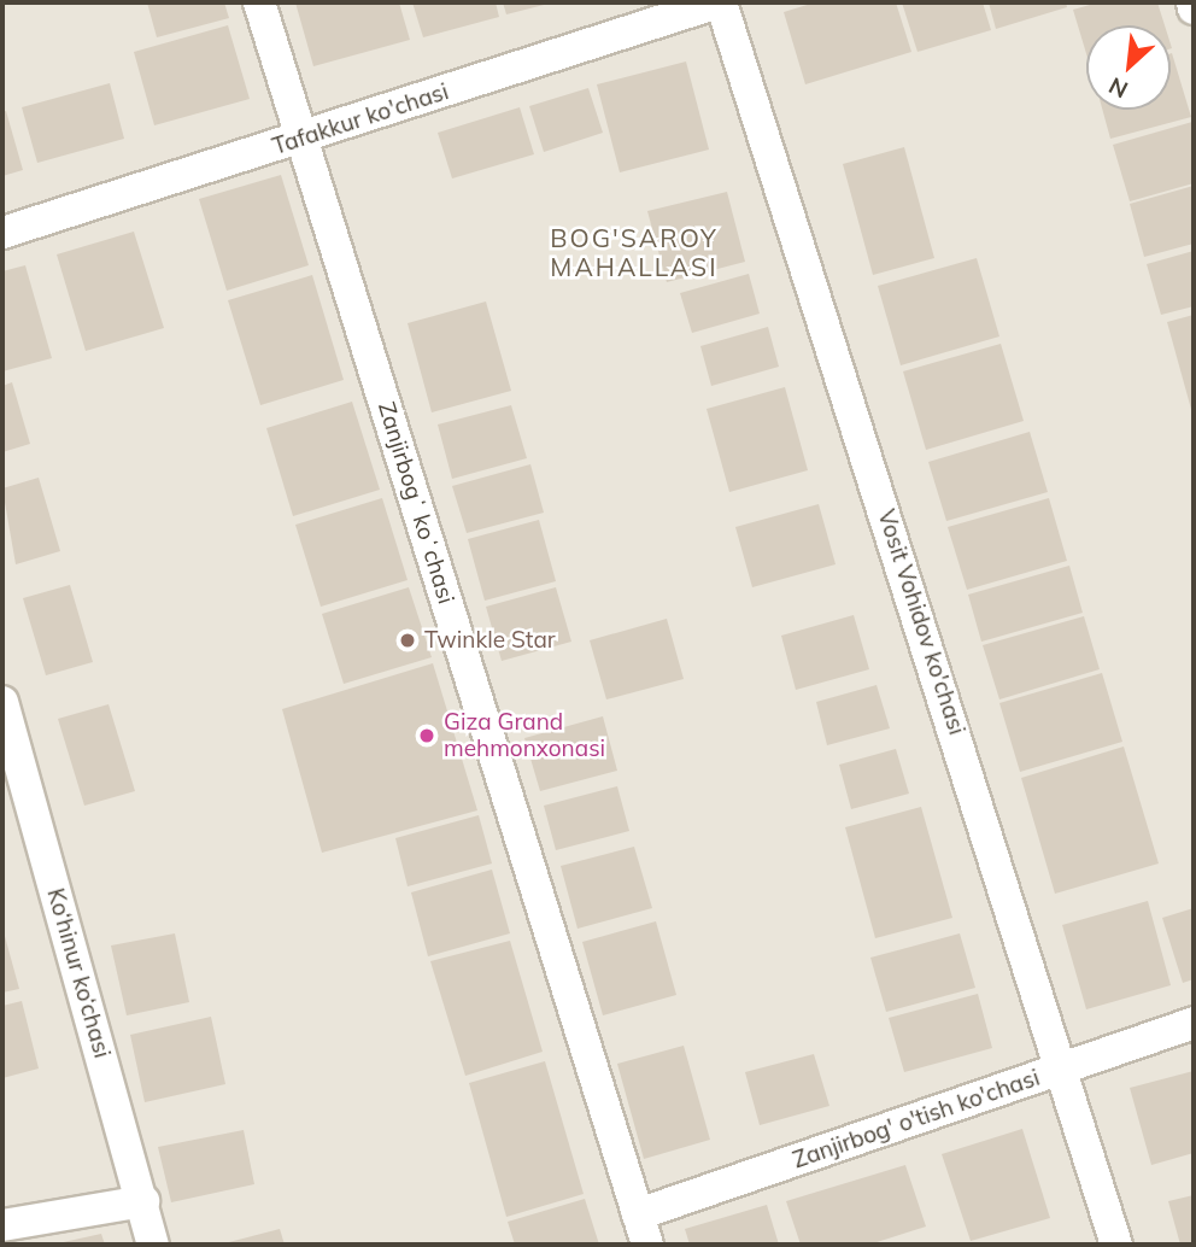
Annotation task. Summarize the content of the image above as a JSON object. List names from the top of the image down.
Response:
{
  "streets": {
    "street": [
      "Tafakkur ko'chasi",
      "Zanjirbogʻ koʻchasi",
      "Vosit Vohidov ko'chasi",
      "Ko‘hinur ko‘chasi",
      "Zanjirbog' o'tish ko'chasi"
    ]
  },
  "crossings": [
    ["Tafakkur ko'chasi", "Zanjirbogʻ koʻchasi"],
    ["Tafakkur ko'chasi", "Vosit Vohidov ko'chasi"],
    ["Zanjirbogʻ koʻchasi", "Zanjirbog' o'tish ko'chasi"],
    ["Vosit Vohidov ko'chasi", "Zanjirbog' o'tish ko'chasi"]
  ],
  "districts": ["BOG'SAROY MAHALLASI"],
  "places": ["Twinkle Star", "Giza Grand mehmonxonasi"],
  "north": "bottom left"
}
